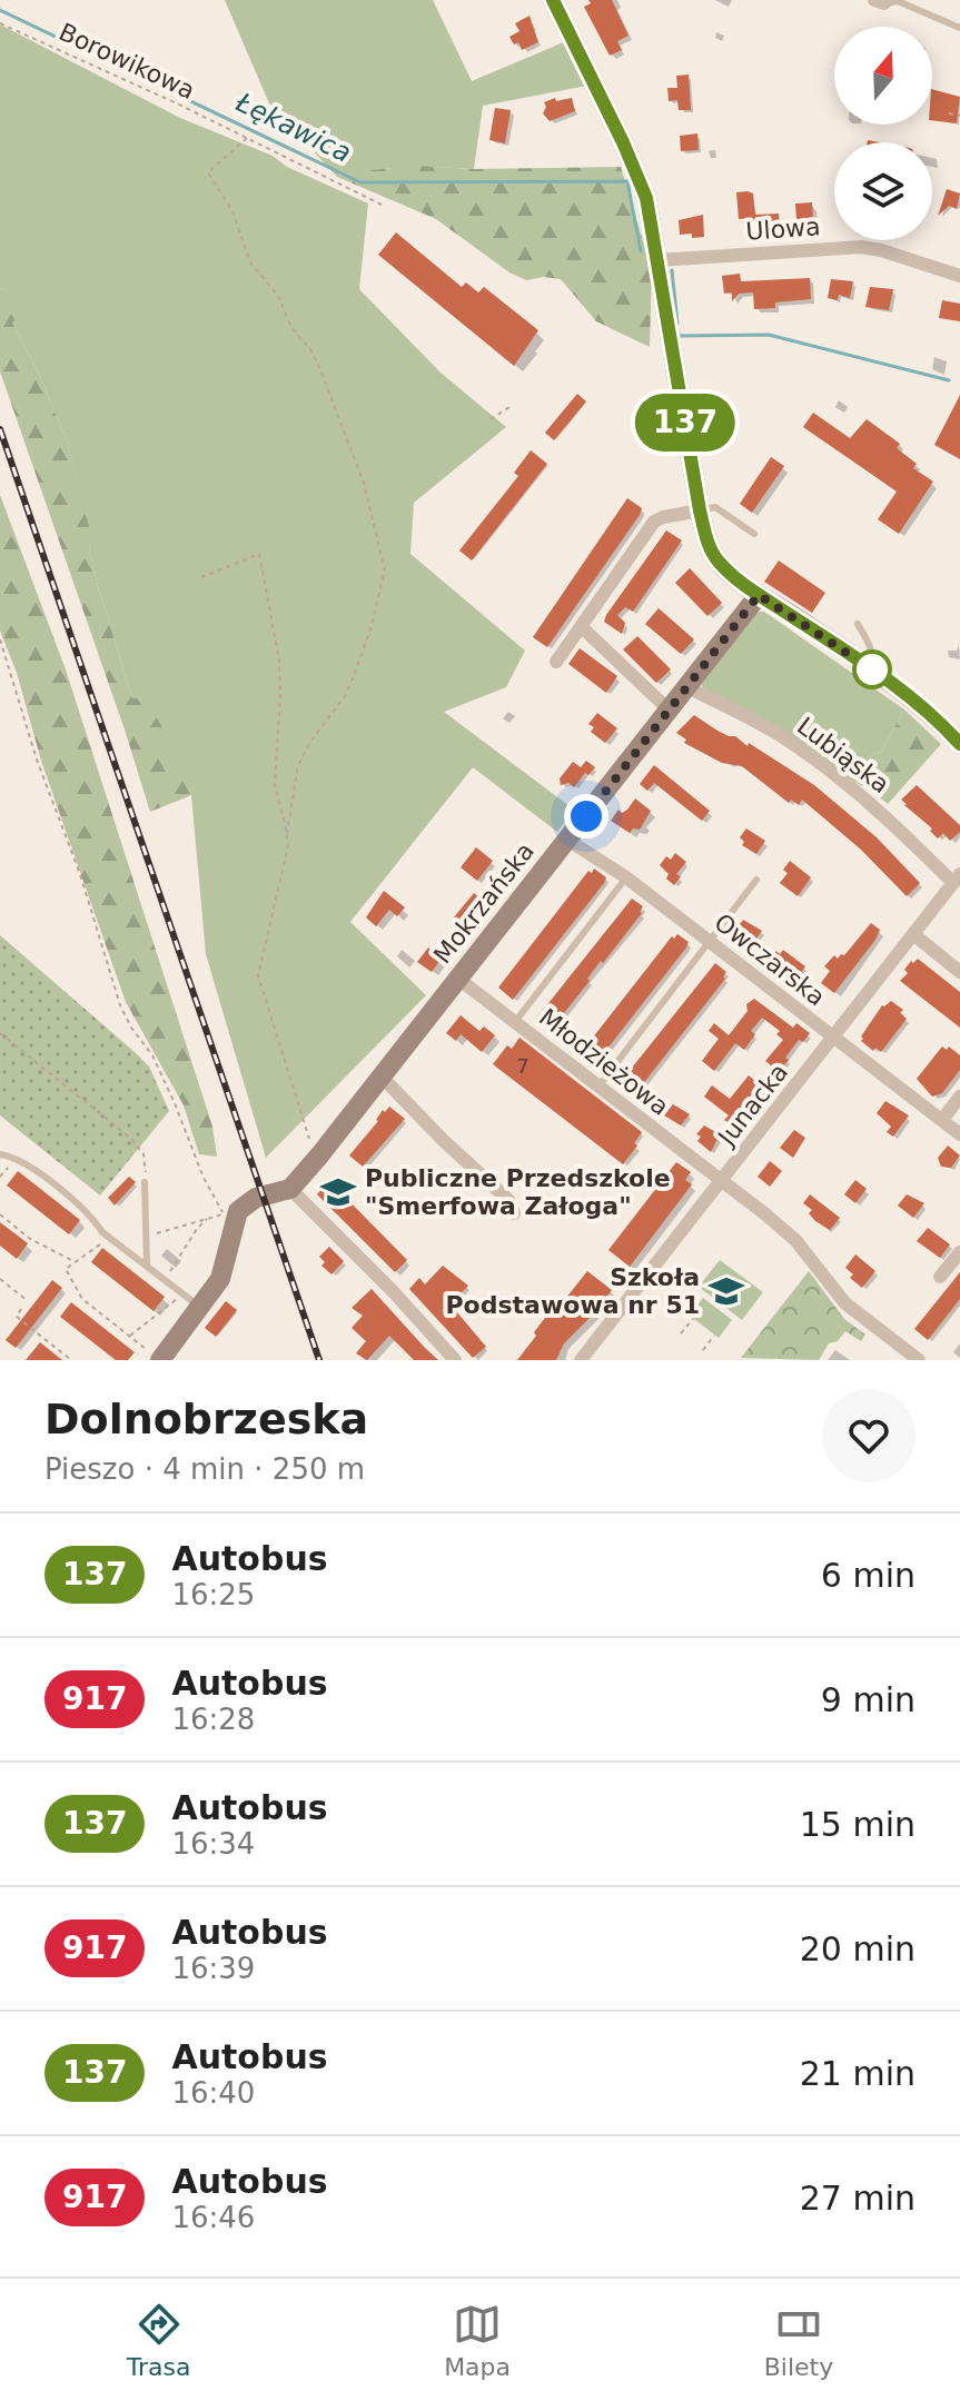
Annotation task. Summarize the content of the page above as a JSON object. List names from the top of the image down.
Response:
{
  "streets": {
    "street": [
      "Ulowa",
      "Lubiąska",
      "Mokrzańska",
      "Owczarska",
      "Młodzieżowa",
      "Junacka"
    ],
    "path": ["Borowikowa"]
  },
  "crossings": [
    ["Lubiąska", "Mokrzańska"],
    ["Lubiąska", "Junacka"],
    ["Mokrzańska", "Owczarska"],
    ["Mokrzańska", "Młodzieżowa"],
    ["Owczarska", "Junacka"],
    ["Młodzieżowa", "Junacka"]
  ],
  "water": ["Łękawica"],
  "places": {
    "school or university": ["Publiczne Przedszkole \"Smerfowa Załoga\"", "Szkoła Podstawowa nr 51"]
  },
  "lines": ["bus line 137"],
  "house_numbers": ["7"],
  "north": "top",
  "page": {
    "on_map": "137",
    "heading": ["Dolnobrzeska", "Pieszo · 4 min · 250 m"],
    "list": [
      {
        "mark": "137",
        "name": "Autobus",
        "note": "16:25",
        "value": "6 min"
      },
      {
        "mark": "917",
        "name": "Autobus",
        "note": "16:28",
        "value": "9 min"
      },
      {
        "mark": "137",
        "name": "Autobus",
        "note": "16:34",
        "value": "15 min"
      },
      {
        "mark": "917",
        "name": "Autobus",
        "note": "16:39",
        "value": "20 min"
      },
      {
        "mark": "137",
        "name": "Autobus",
        "note": "16:40",
        "value": "21 min"
      },
      {
        "mark": "917",
        "name": "Autobus",
        "note": "16:46",
        "value": "27 min"
      }
    ],
    "tabs": ["Trasa", "Mapa", "Bilety"]
  }
}
